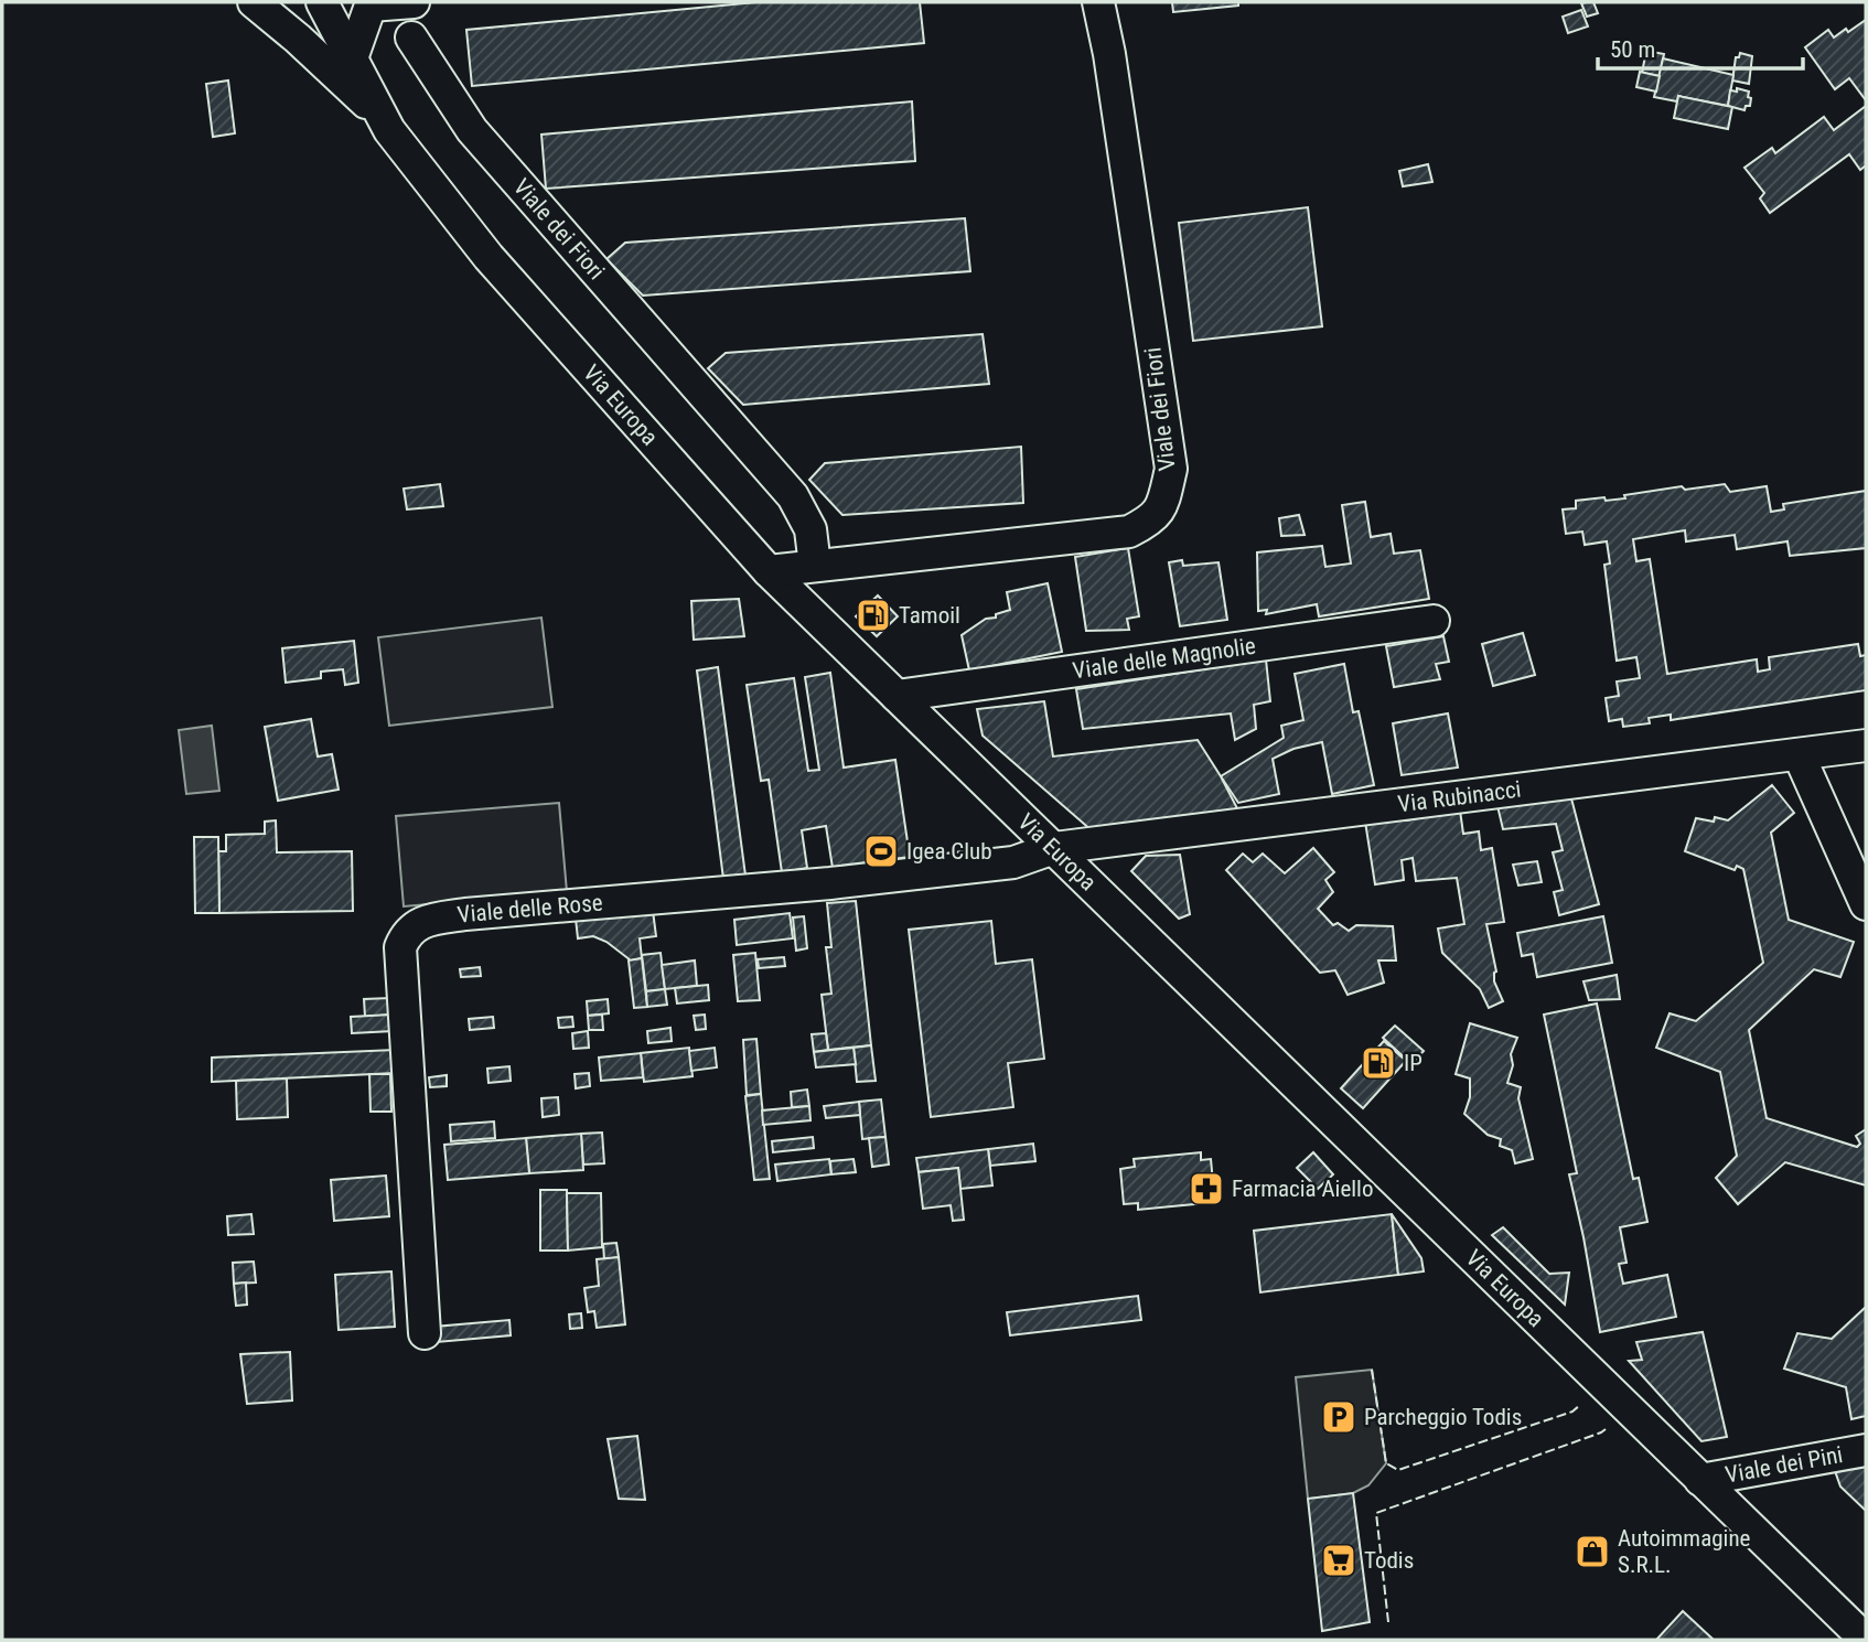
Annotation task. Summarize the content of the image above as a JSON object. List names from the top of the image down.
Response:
{
  "streets": {
    "street": [
      "Viale dei Fiori",
      "Via Europa",
      "Viale delle Magnolie",
      "Via Rubinacci",
      "Viale delle Rose",
      "Viale dei Pini"
    ]
  },
  "crossings": [
    ["Viale dei Fiori", "Via Europa"],
    ["Via Europa", "Viale delle Magnolie"],
    ["Via Europa", "Via Rubinacci"],
    ["Via Europa", "Viale delle Rose"],
    ["Via Europa", "Viale dei Pini"],
    ["Via Rubinacci", "Viale delle Rose"]
  ],
  "places": {
    "fuel station": ["Tamoil", "IP"],
    "sports": ["Igea Club"],
    "pharmacy": ["Farmacia Aiello"],
    "parking": ["Parcheggio Todis"],
    "shop": ["Autoimmagine S.R.L."],
    "supermarket": ["Todis"]
  },
  "scale_bar": "50 m"
}
